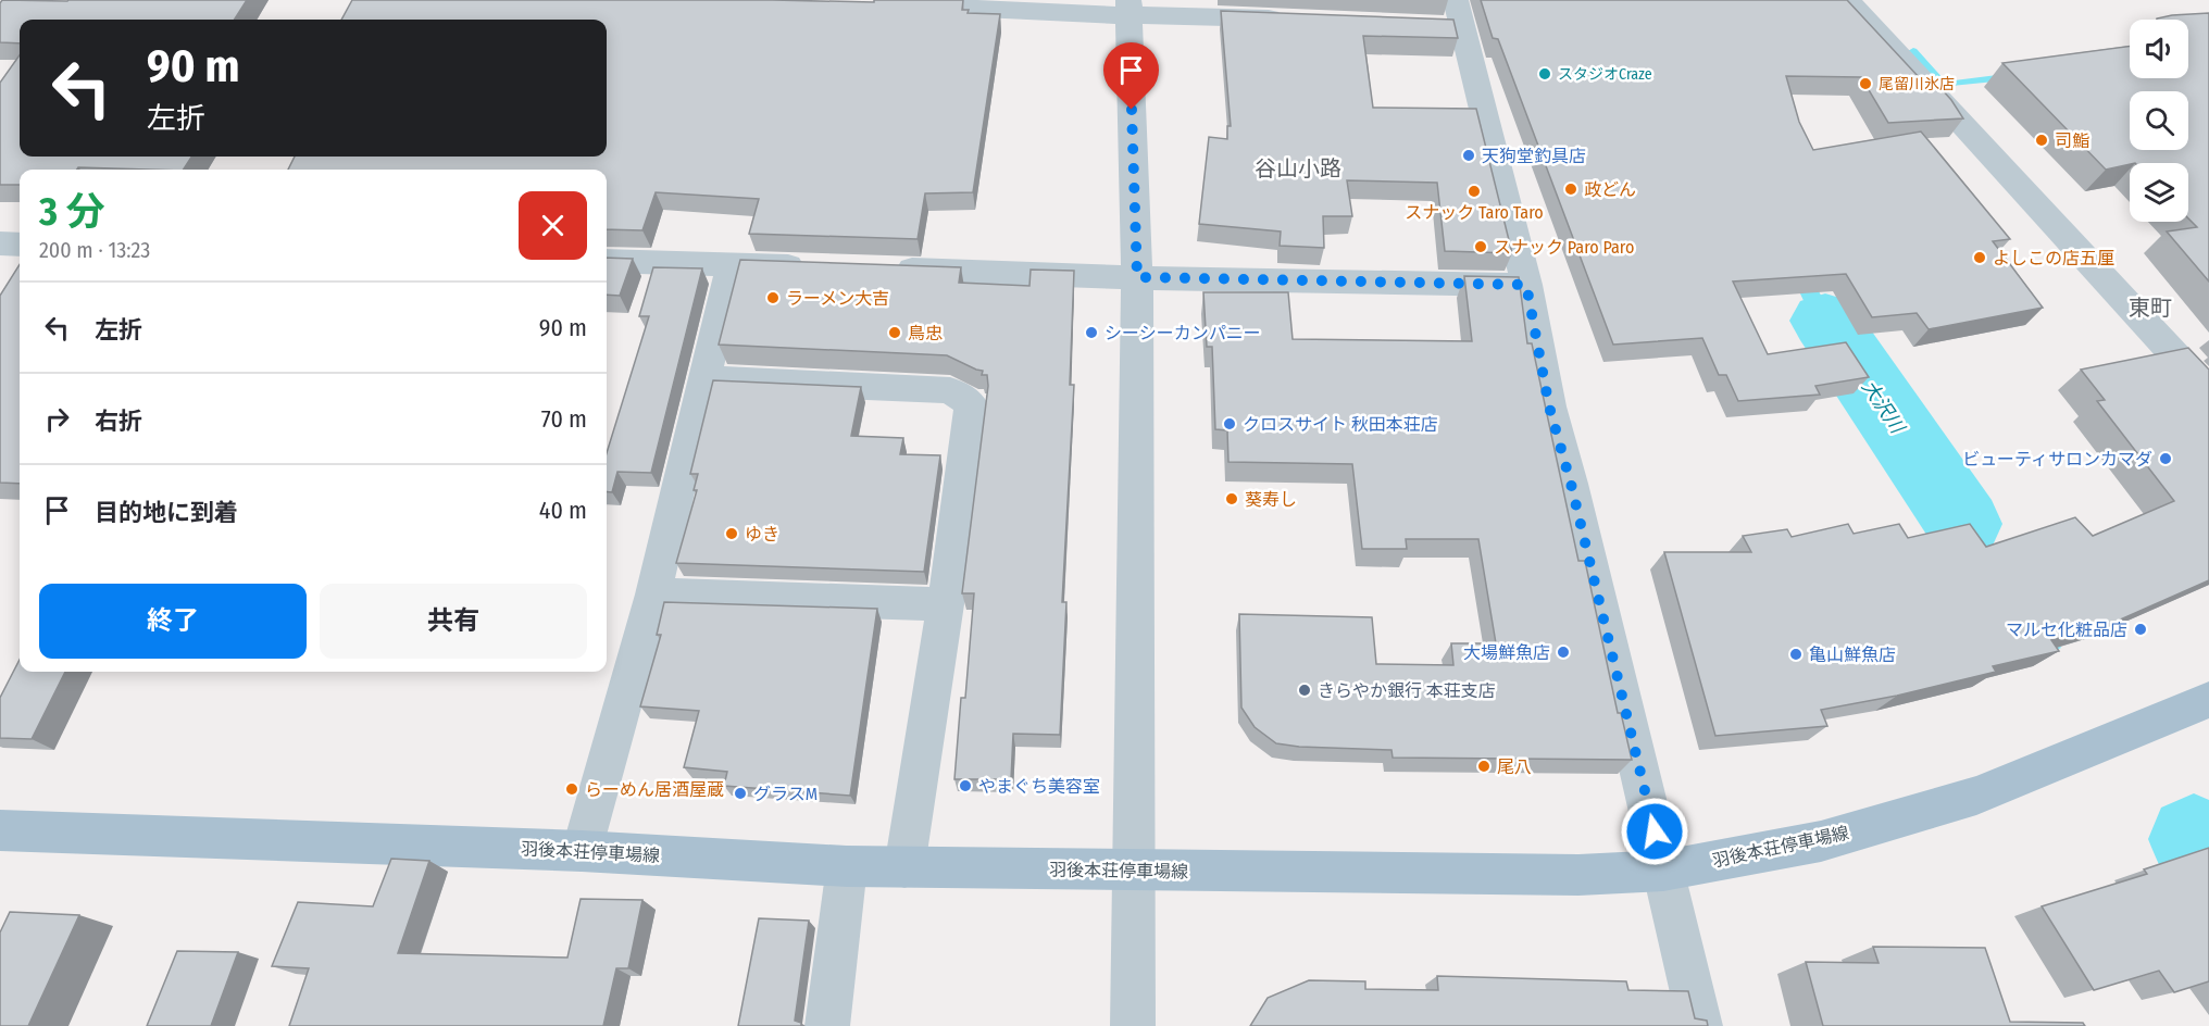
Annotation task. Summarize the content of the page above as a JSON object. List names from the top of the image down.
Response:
{
  "streets": {
    "main road": ["羽後本荘停車場線"]
  },
  "districts": ["谷山小路", "東町"],
  "water": ["大沢川"],
  "places": [
    "スタジオCraze",
    "尾留川氷店",
    "司鮨",
    "天狗堂釣具店",
    "政どん",
    "スナック Taro Taro",
    "スナック Paro Paro",
    "よしこの店五厘",
    "ラーメン大吉",
    "鳥忠",
    "シーシーカンパニー",
    "クロスサイト 秋田本荘店",
    "ビューティサロンカマダ",
    "葵寿し",
    "ゆき",
    "マルセ化粧品店",
    "大場鮮魚店",
    "亀山鮮魚店",
    "きらやか銀行 本荘支店",
    "尾八",
    "やまぐち美容室",
    "らーめん居酒屋蔵",
    "グラスM"
  ],
  "page": {
    "turn": ["90 m", "左折"],
    "heading": ["3 分", "200 m · 13:23"],
    "list": [
      {
        "name": "左折",
        "value": "90 m"
      },
      {
        "name": "右折",
        "value": "70 m"
      },
      {
        "name": "目的地に到着",
        "value": "40 m"
      }
    ],
    "buttons": ["終了", "共有"]
  }
}
